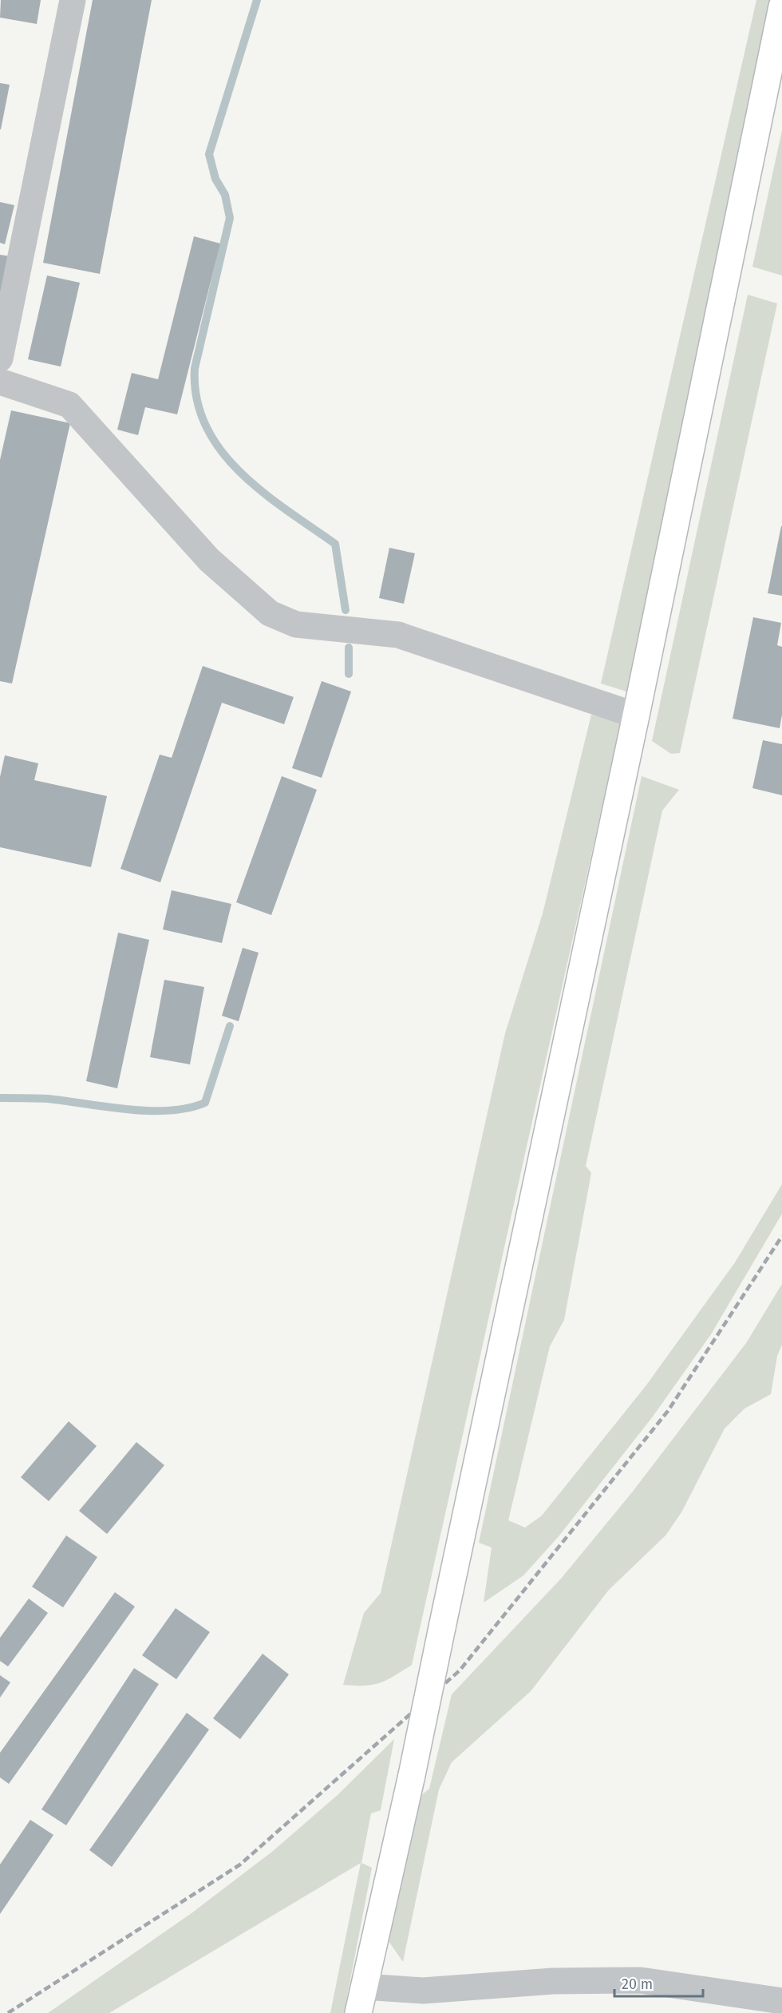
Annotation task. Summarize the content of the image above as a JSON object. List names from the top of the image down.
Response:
{
  "scale_bar": "20 m"
}
